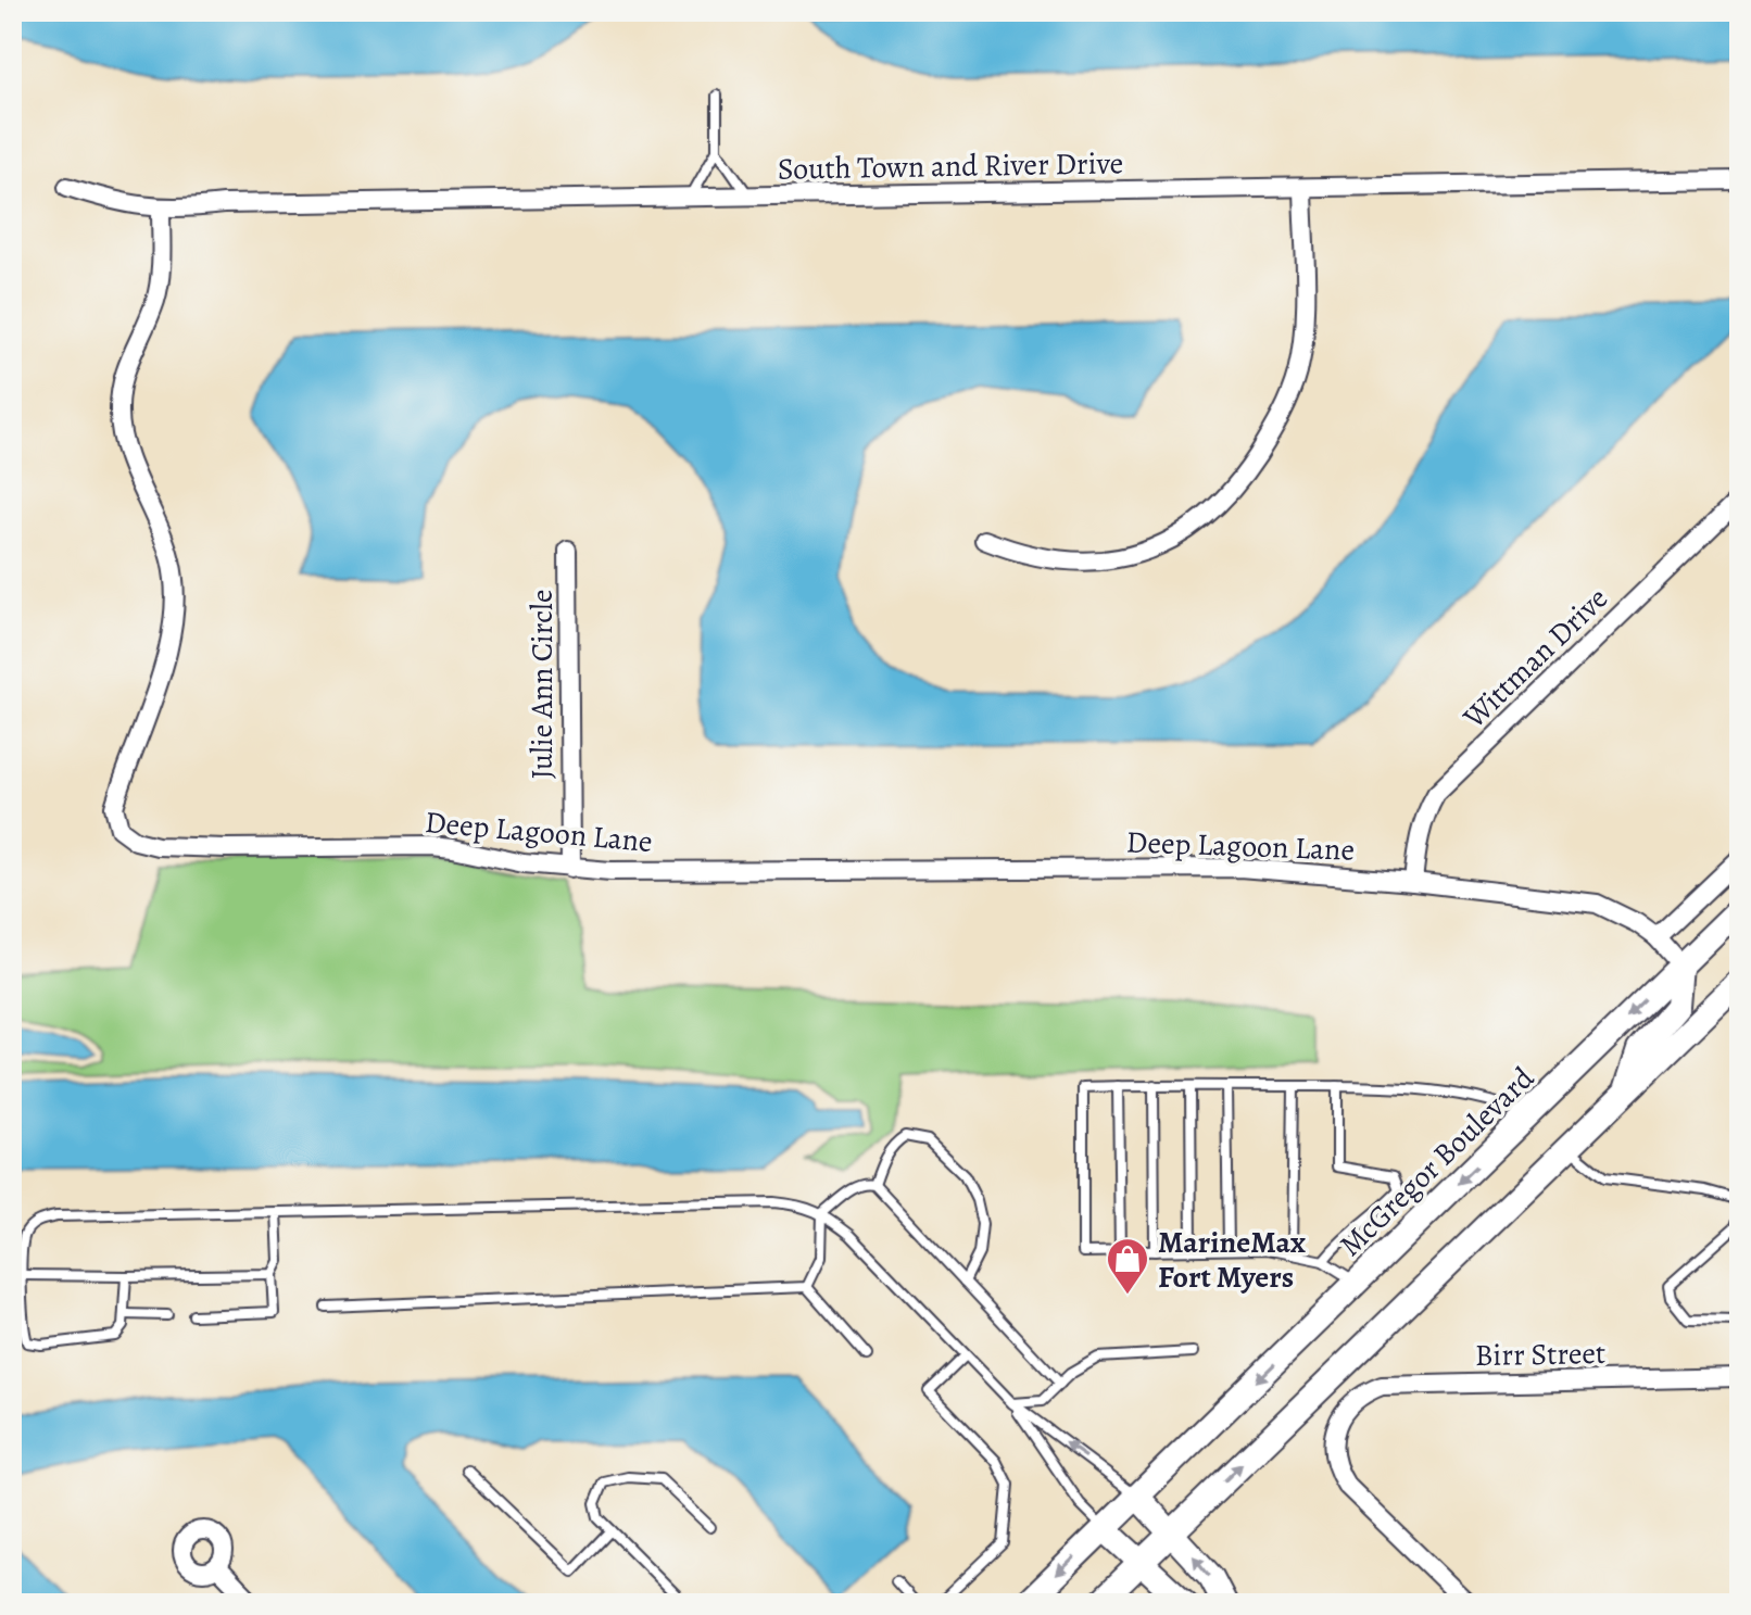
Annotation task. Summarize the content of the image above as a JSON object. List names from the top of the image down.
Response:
{
  "streets": {
    "main road": ["McGregor Boulevard"],
    "street": [
      "South Town and River Drive",
      "Wittman Drive",
      "Julie Ann Circle",
      "Deep Lagoon Lane",
      "Birr Street"
    ]
  },
  "crossings": [
    ["South Town and River Drive", "Deep Lagoon Lane"],
    ["Wittman Drive", "Deep Lagoon Lane"],
    ["Julie Ann Circle", "Deep Lagoon Lane"],
    ["Deep Lagoon Lane", "McGregor Boulevard"]
  ],
  "places": {
    "shop": ["MarineMax Fort Myers"]
  }
}
